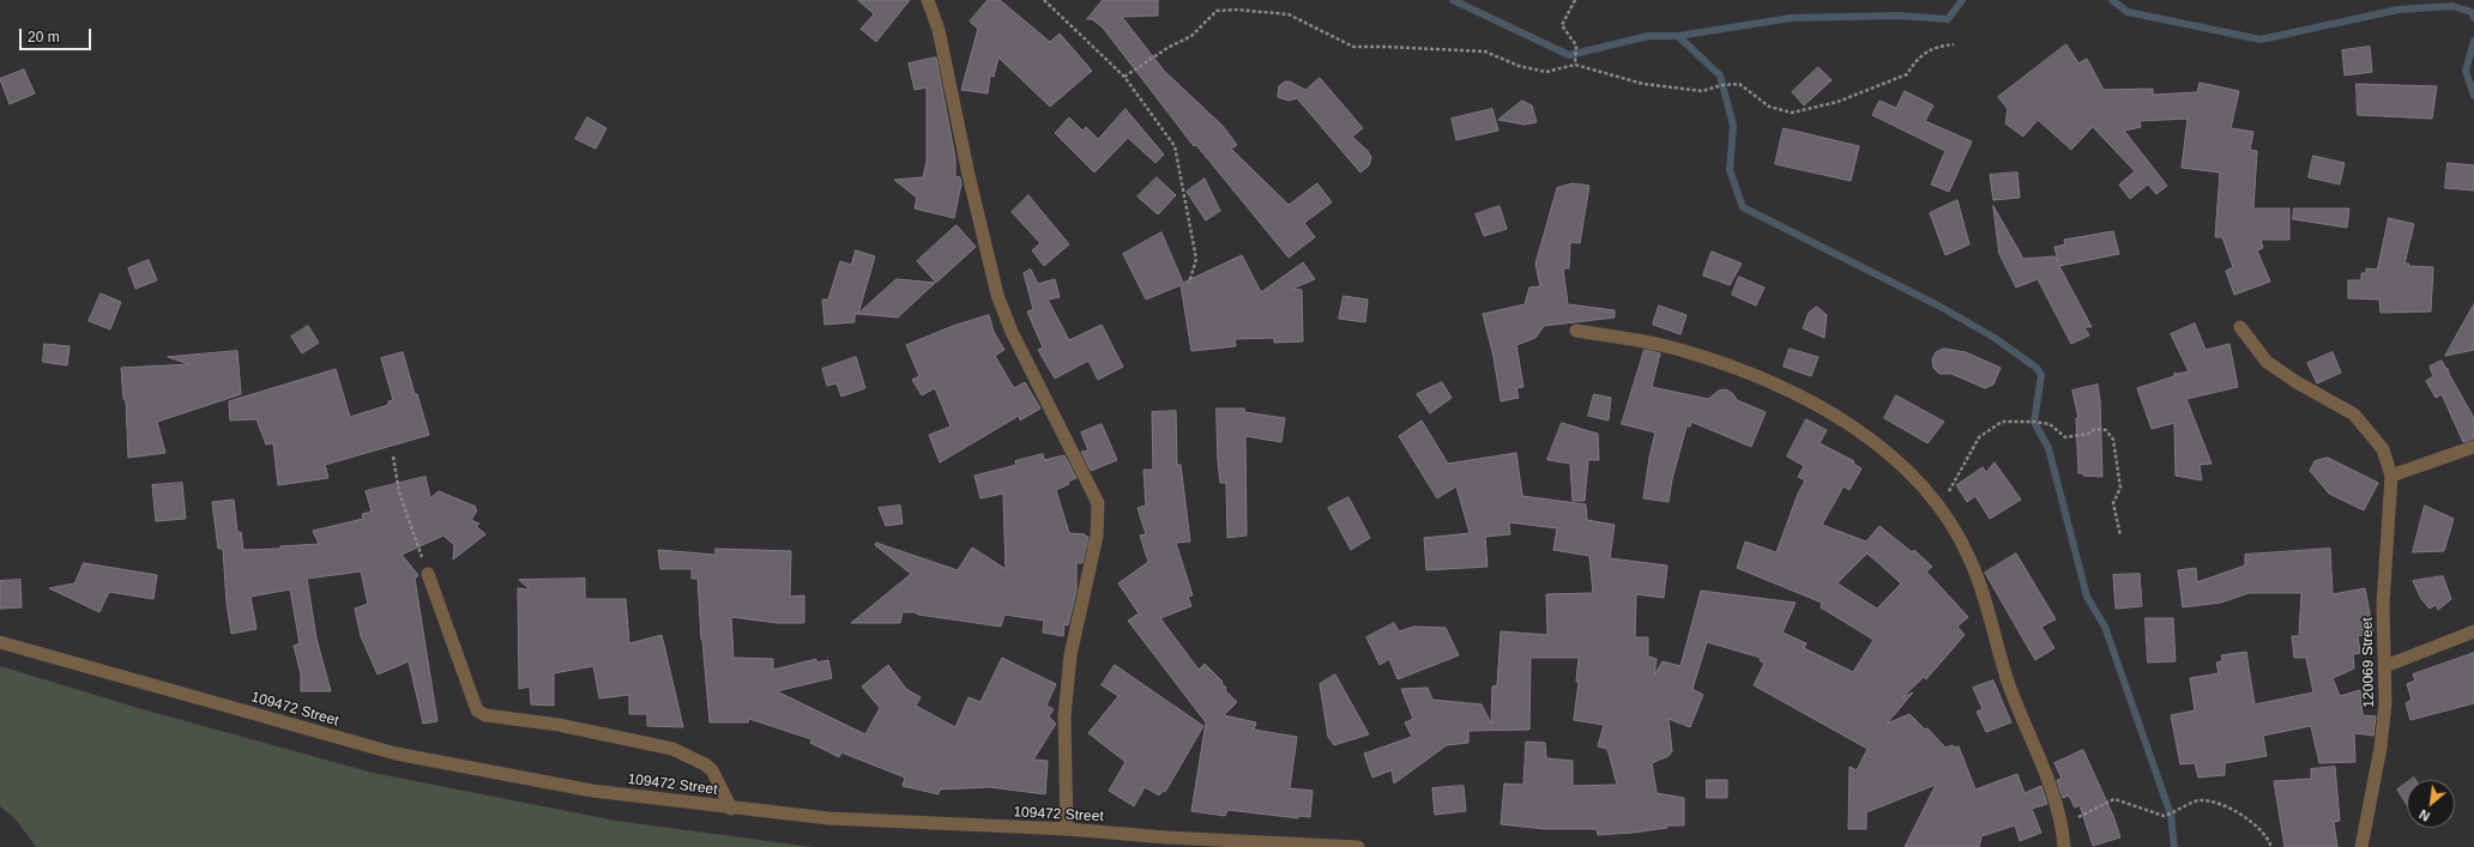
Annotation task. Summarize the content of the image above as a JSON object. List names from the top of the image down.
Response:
{
  "streets": {
    "street": ["120069 Street", "109472 Street"]
  },
  "scale_bar": "20 m",
  "north": "bottom left"
}
